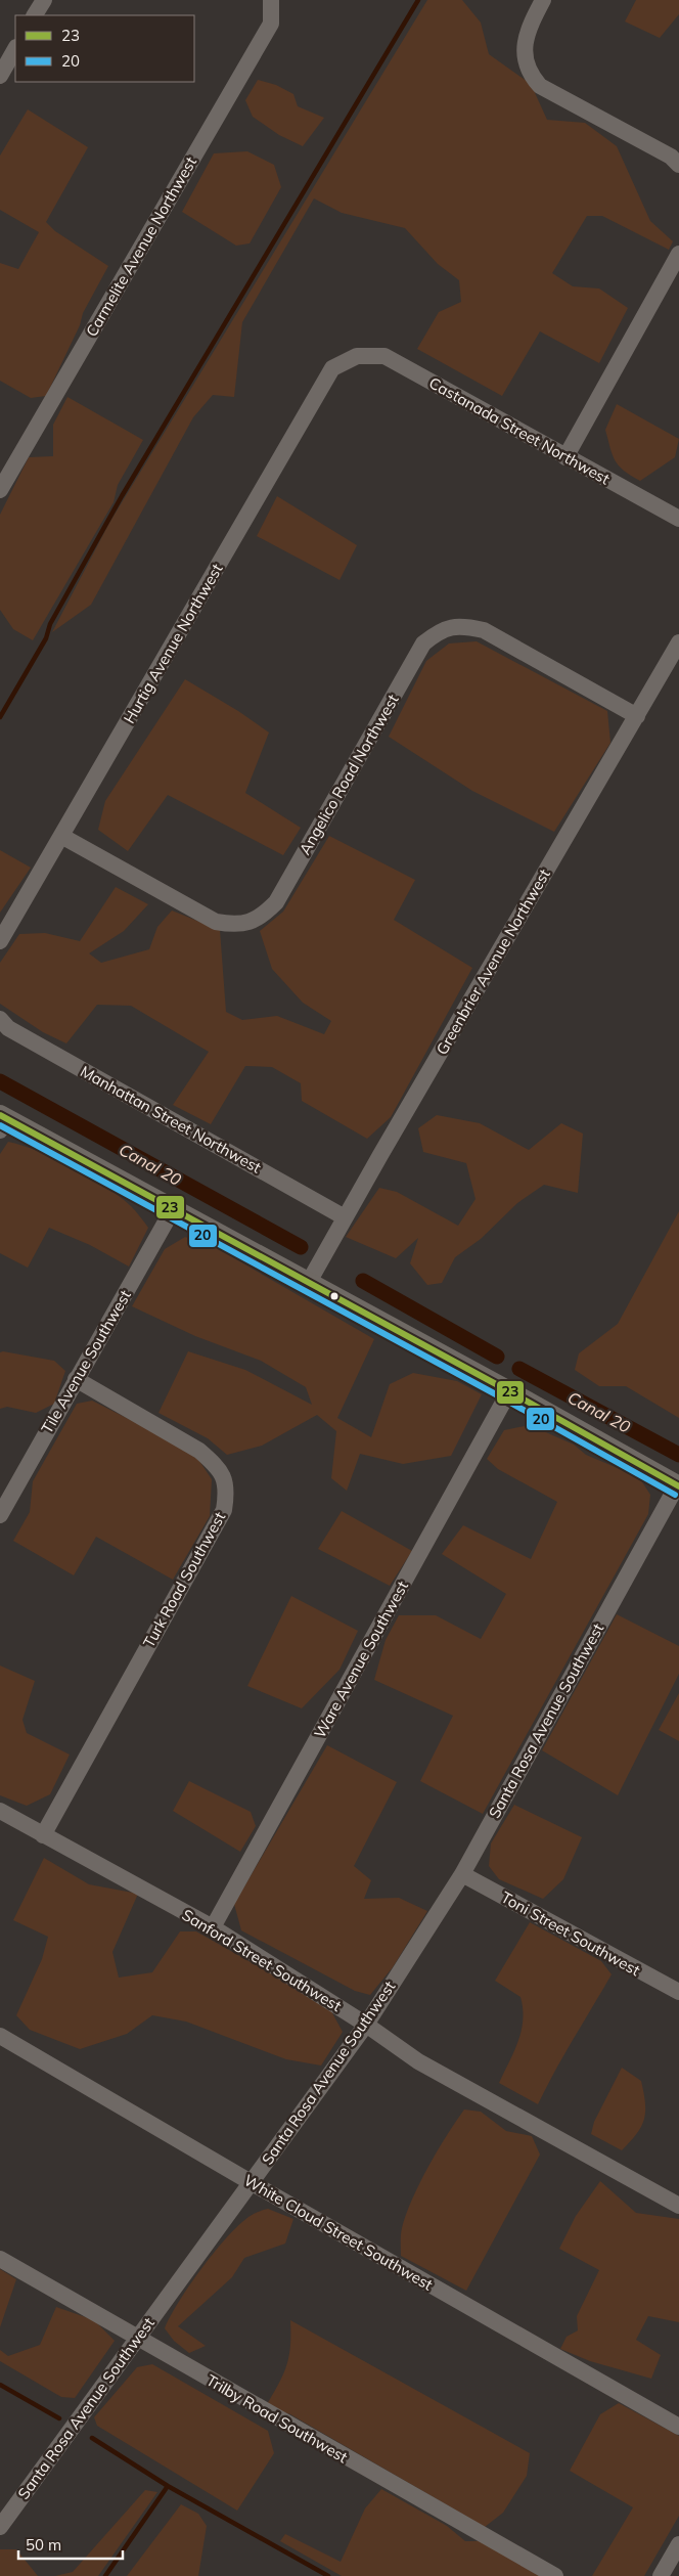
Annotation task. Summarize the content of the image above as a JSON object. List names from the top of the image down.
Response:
{
  "streets": {
    "street": [
      "Carmelite Avenue Northwest",
      "Castanada Street Northwest",
      "Hurtig Avenue Northwest",
      "Angelico Road Northwest",
      "Greenbrier Avenue Northwest",
      "Manhattan Street Northwest",
      "Tile Avenue Southwest",
      "Turk Road Southwest",
      "Ware Avenue Southwest",
      "Santa Rosa Avenue Southwest",
      "Toni Street Southwest",
      "Sanford Street Southwest",
      "White Cloud Street Southwest",
      "Trilby Road Southwest"
    ]
  },
  "crossings": [
    ["Castanada Street Northwest", "Hurtig Avenue Northwest"],
    ["Hurtig Avenue Northwest", "Angelico Road Northwest"],
    ["Angelico Road Northwest", "Greenbrier Avenue Northwest"],
    ["Greenbrier Avenue Northwest", "Manhattan Street Northwest"],
    ["Tile Avenue Southwest", "Turk Road Southwest"],
    ["Turk Road Southwest", "Sanford Street Southwest"],
    ["Ware Avenue Southwest", "Sanford Street Southwest"],
    ["Santa Rosa Avenue Southwest", "Toni Street Southwest"],
    ["Santa Rosa Avenue Southwest", "Sanford Street Southwest"],
    ["Santa Rosa Avenue Southwest", "White Cloud Street Southwest"],
    ["Santa Rosa Avenue Southwest", "Trilby Road Southwest"]
  ],
  "water": ["Canal 20"],
  "lines": ["transit line 23", "transit line 20"],
  "legend": ["23", "20"],
  "scale_bar": "50 m"
}
